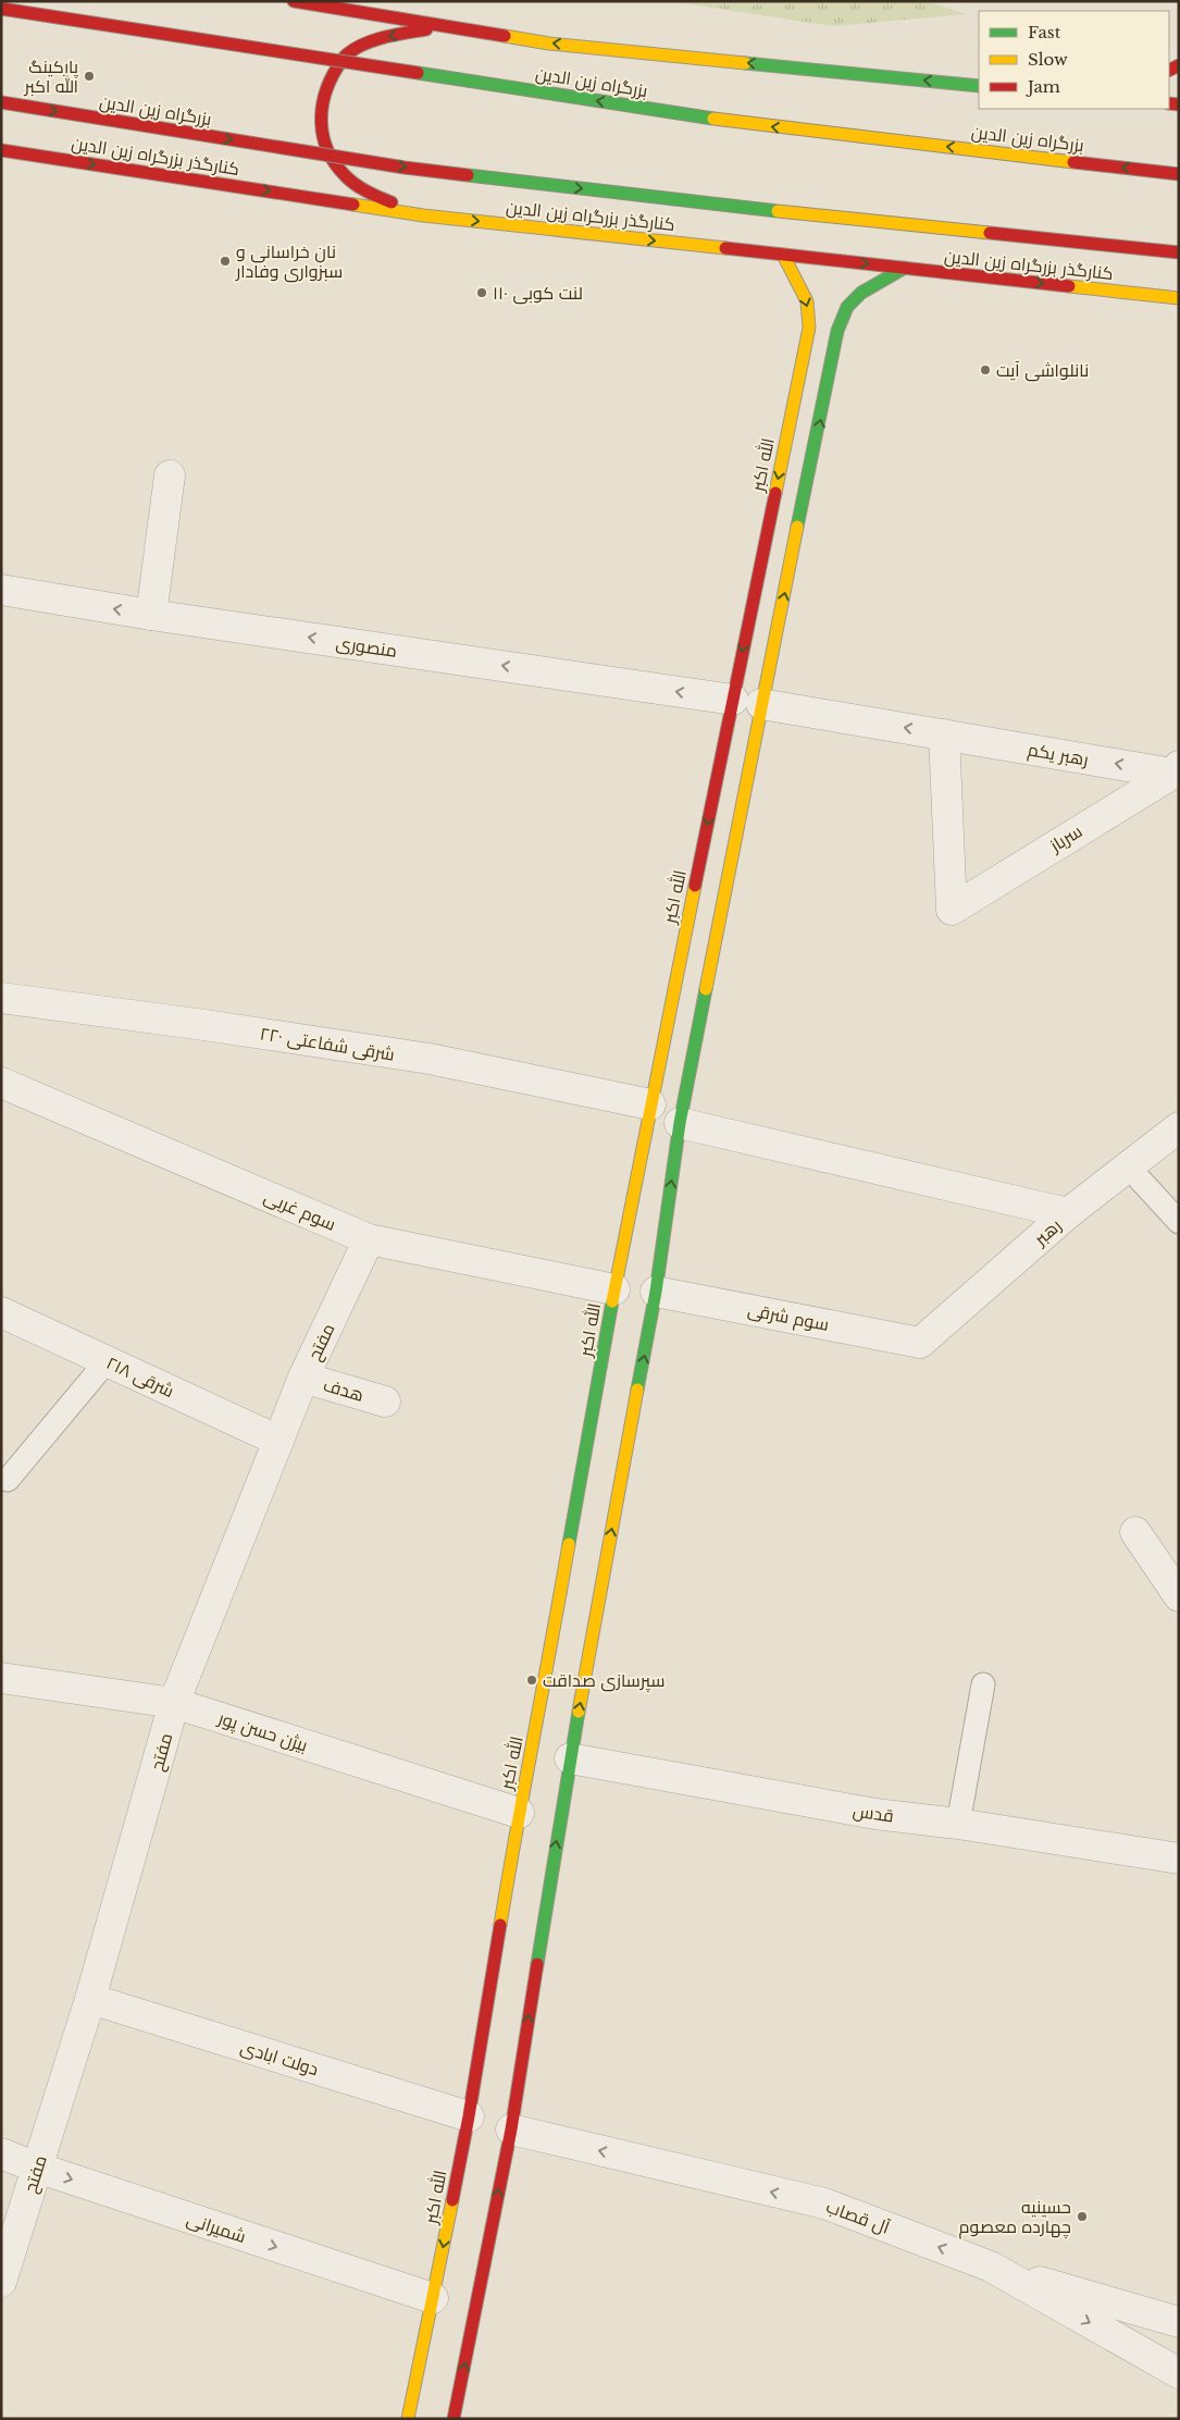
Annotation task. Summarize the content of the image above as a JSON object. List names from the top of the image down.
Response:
{
  "streets": {
    "main road": ["بزرگراه زین الدین", "کنارگذر بزرگراه زین الدین", "الله اکبر"],
    "street": [
      "منصوری",
      "رهبر یکم",
      "سرباز",
      "۲۲۰ شرقی شفاعتی",
      "سوم غربی",
      "رهبر",
      "سوم شرقی",
      "مفتح",
      "۲۱۸ شرقی",
      "هدف",
      "بیژن حسن پور",
      "قدس",
      "دولت ابادی",
      "آل قصاب",
      "شمیرانی"
    ]
  },
  "crossings": [
    ["کنارگذر بزرگراه زین الدین", "الله اکبر"],
    ["الله اکبر", "منصوری"],
    ["الله اکبر", "رهبر یکم"],
    ["الله اکبر", "۲۲۰ شرقی شفاعتی"],
    ["الله اکبر", "سوم غربی"],
    ["الله اکبر", "بیژن حسن پور"],
    ["الله اکبر", "قدس"],
    ["الله اکبر", "دولت ابادی"],
    ["الله اکبر", "شمیرانی"],
    ["منصوری", "رهبر یکم"],
    ["رهبر یکم", "سرباز"],
    ["سوم غربی", "مفتح"],
    ["رهبر", "سوم شرقی"],
    ["مفتح", "۲۱۸ شرقی"],
    ["مفتح", "هدف"],
    ["مفتح", "بیژن حسن پور"],
    ["مفتح", "دولت ابادی"],
    ["مفتح", "شمیرانی"]
  ],
  "one_way": [
    "کنارگذر بزرگراه زین الدین",
    "منصوری",
    "رهبر یکم",
    "شمیرانی"
  ],
  "places": [
    "پارکینگ الله اکبر",
    "نان خراسانی و سبزواری وفادار",
    "لنت کوبی ۱۱۰",
    "نانلواشی آیت",
    "سپرسازی صداقت",
    "حسینیه چهارده معصوم"
  ],
  "legend": ["Fast", "Slow", "Jam"]
}
